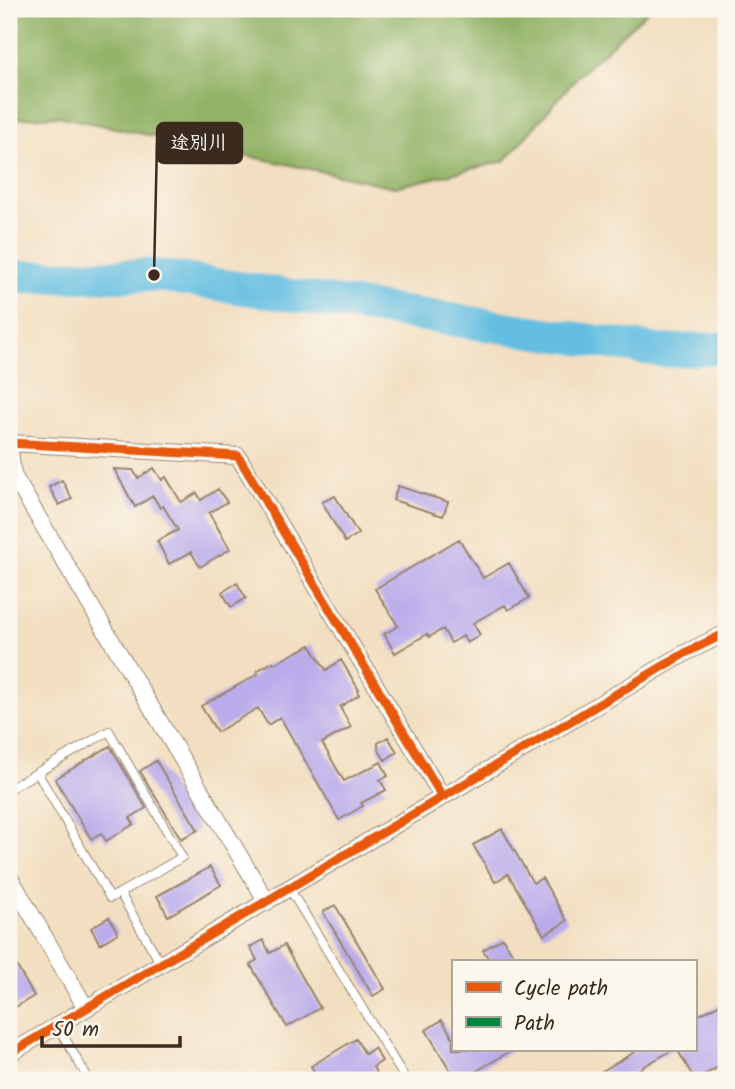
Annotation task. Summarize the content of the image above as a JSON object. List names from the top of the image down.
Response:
{
  "places": ["途別川"],
  "legend": ["Cycle path", "Path"],
  "scale_bar": "50 m"
}
